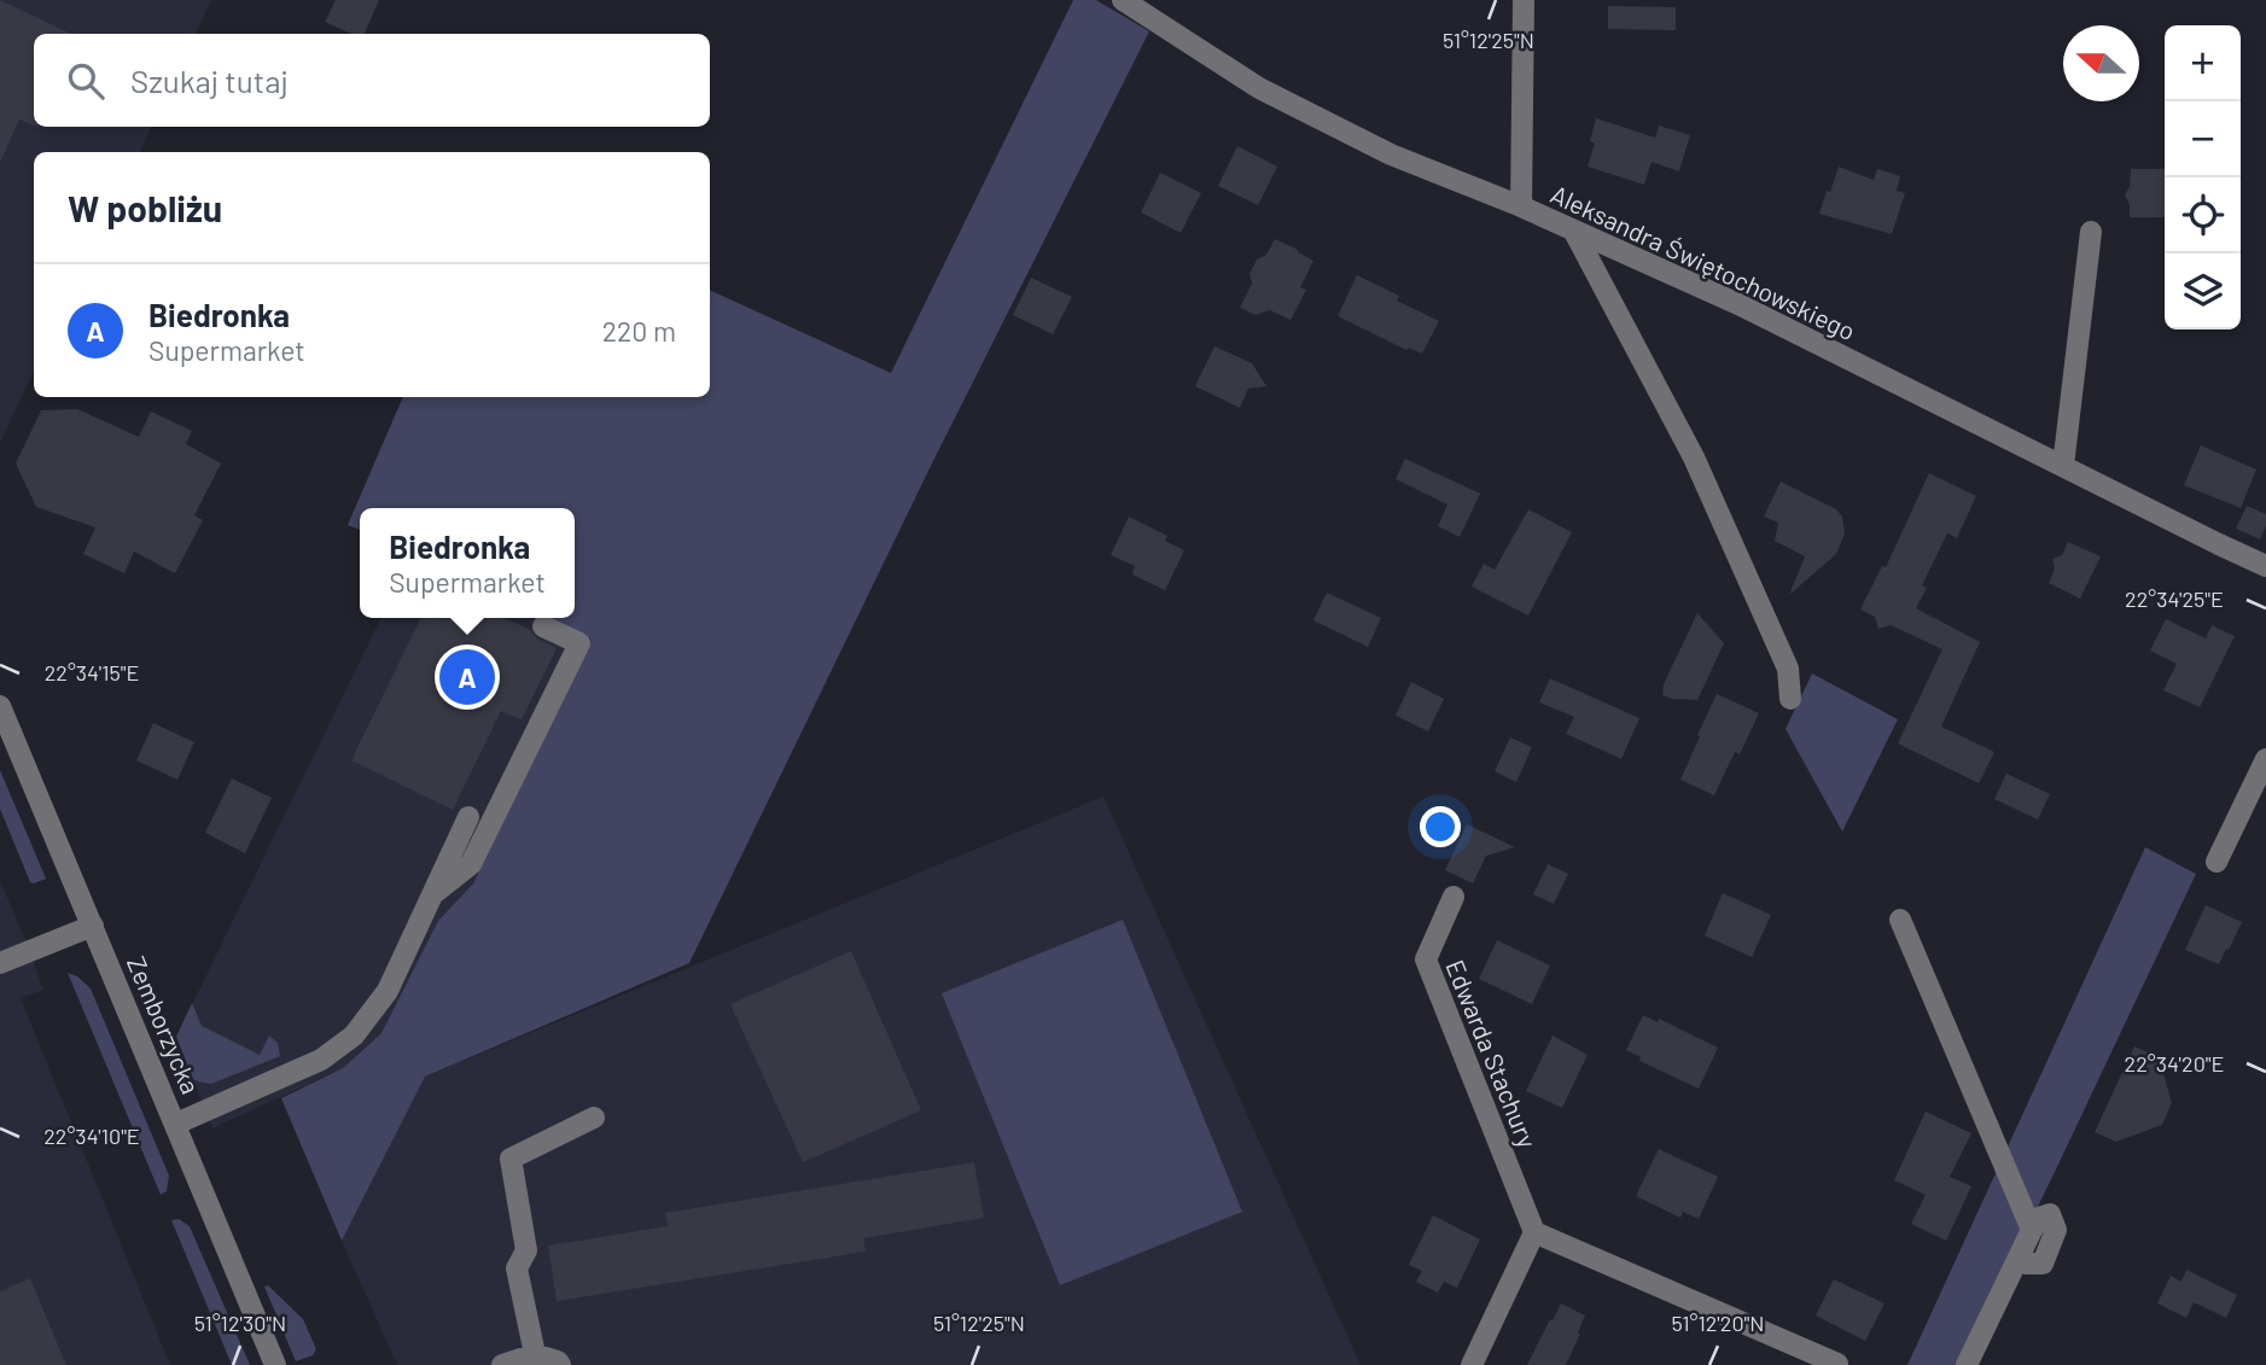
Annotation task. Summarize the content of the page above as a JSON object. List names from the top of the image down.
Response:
{
  "streets": {
    "street": ["Aleksandra Świętochowskiego", "Zemborzycka", "Edwarda Stachury"]
  },
  "north": "left",
  "page": {
    "map_buttons": ["+", "−"],
    "search": "Szukaj tutaj",
    "heading": "W pobliżu",
    "list": [
      {
        "mark": "A",
        "name": "Biedronka",
        "note": "Supermarket",
        "value": "220 m"
      }
    ],
    "popup": ["Biedronka", "Supermarket"],
    "pins": "A"
  },
  "coordinates": [
    "51°12'25\"N",
    "22°34'25\"E",
    "22°34'15\"E",
    "22°34'20\"E",
    "22°34'10\"E",
    "51°12'30\"N",
    "51°12'20\"N"
  ]
}
